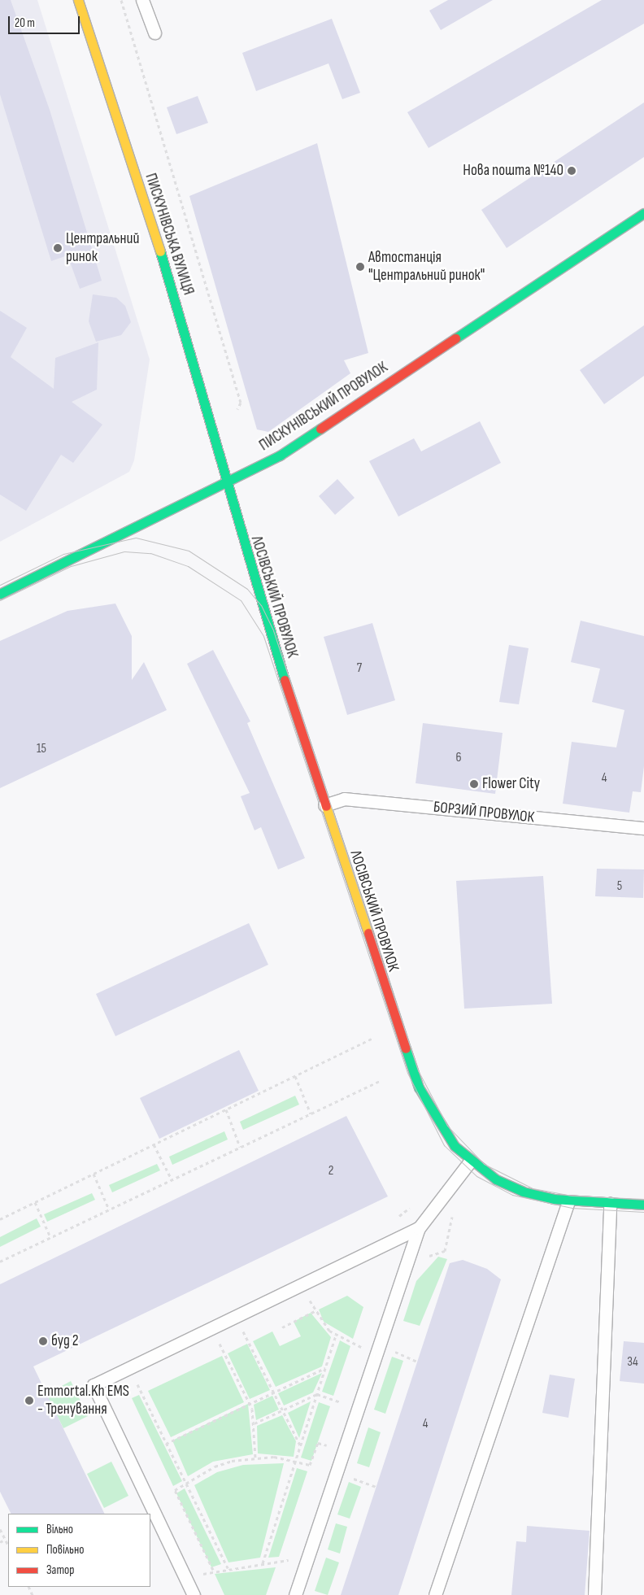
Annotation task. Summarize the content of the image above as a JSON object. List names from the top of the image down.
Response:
{
  "streets": {
    "street": ["ПИСКУНІВСЬКА ВУЛИЦЯ", "ПИСКУНІВСЬКИЙ ПРОВУЛОК", "ЛОСІВСЬКИЙ ПРОВУЛОК"],
    "lane": ["БОРЗИЙ ПРОВУЛОК"]
  },
  "crossings": [
    ["ПИСКУНІВСЬКА ВУЛИЦЯ", "ПИСКУНІВСЬКИЙ ПРОВУЛОК"],
    ["ПИСКУНІВСЬКА ВУЛИЦЯ", "ЛОСІВСЬКИЙ ПРОВУЛОК"],
    ["ПИСКУНІВСЬКИЙ ПРОВУЛОК", "ЛОСІВСЬКИЙ ПРОВУЛОК"],
    ["ЛОСІВСЬКИЙ ПРОВУЛОК", "БОРЗИЙ ПРОВУЛОК"]
  ],
  "places": [
    "Нова пошта №140",
    "Центральний ринок",
    "Автостанція \"Центральний ринок\"",
    "Flower City",
    "буд 2",
    "Emmortal.Kh EMS - Тренування"
  ],
  "house_numbers": [
    "7",
    "15",
    "6",
    "4",
    "5",
    "2",
    "34",
    "4"
  ],
  "legend": ["Вільно", "Повільно", "Затор"],
  "scale_bar": "20 m"
}
